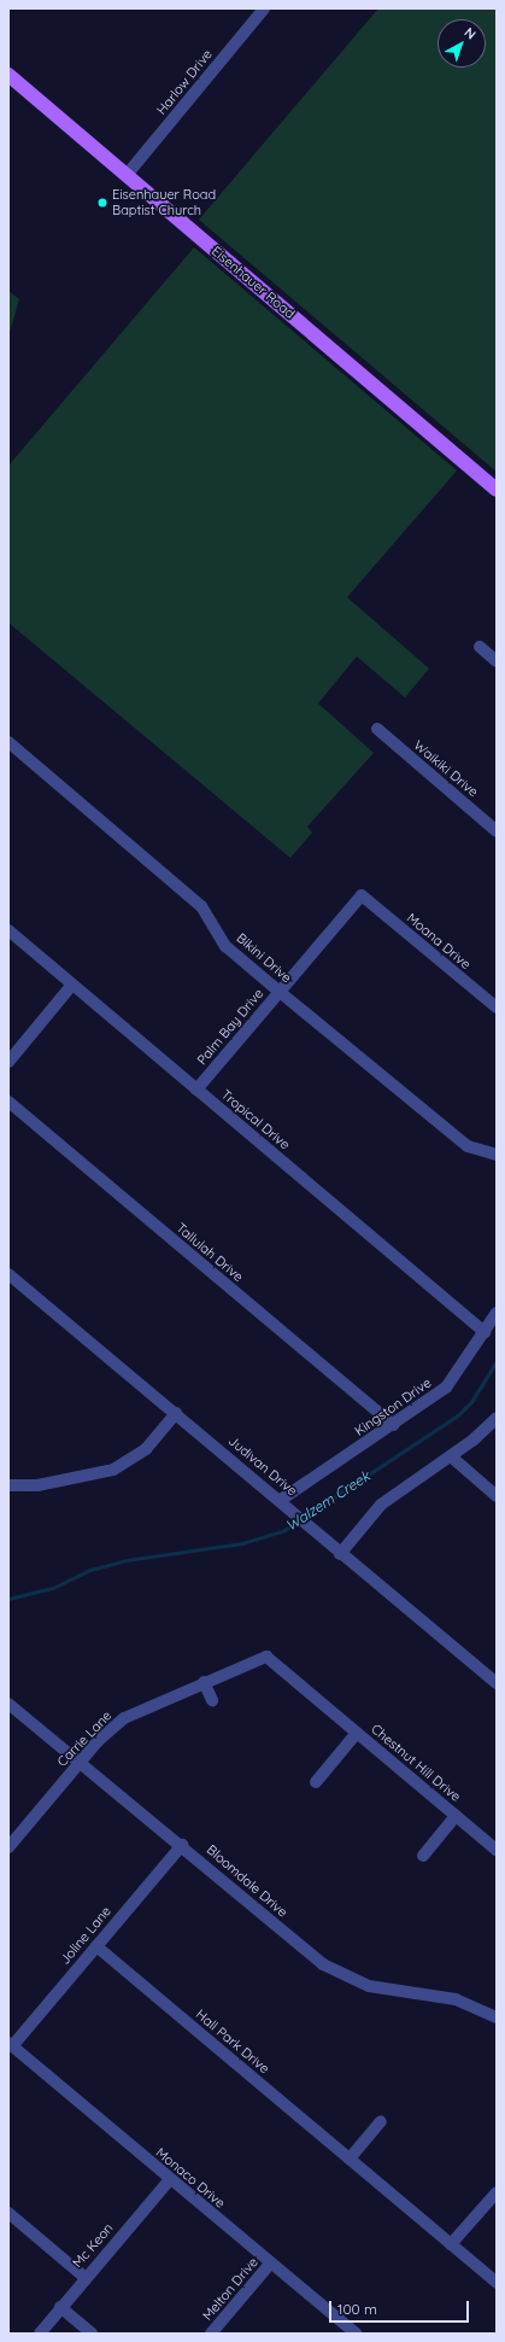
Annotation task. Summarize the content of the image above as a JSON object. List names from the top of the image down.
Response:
{
  "streets": {
    "main road": ["Eisenhauer Road"],
    "street": [
      "Harlow Drive",
      "Waikiki Drive",
      "Moana Drive",
      "Bikini Drive",
      "Palm Bay Drive",
      "Tropical Drive",
      "Tallulah Drive",
      "Kingston Drive",
      "Judivan Drive",
      "Carrie Lane",
      "Chestnut Hill Drive",
      "Bloomdale Drive",
      "Joline Lane",
      "Hall Park Drive",
      "Monaco Drive",
      "Mc Keon",
      "Melton Drive"
    ]
  },
  "crossings": [
    ["Harlow Drive", "Eisenhauer Road"],
    ["Moana Drive", "Palm Bay Drive"],
    ["Bikini Drive", "Palm Bay Drive"],
    ["Palm Bay Drive", "Tropical Drive"],
    ["Tropical Drive", "Kingston Drive"],
    ["Tallulah Drive", "Kingston Drive"],
    ["Kingston Drive", "Judivan Drive"],
    ["Carrie Lane", "Chestnut Hill Drive"],
    ["Carrie Lane", "Bloomdale Drive"],
    ["Bloomdale Drive", "Joline Lane"],
    ["Joline Lane", "Hall Park Drive"],
    ["Joline Lane", "Monaco Drive"],
    ["Monaco Drive", "Mc Keon"],
    ["Monaco Drive", "Melton Drive"]
  ],
  "water": ["Walzem Creek"],
  "places": ["Eisenhauer Road Baptist Church"],
  "scale_bar": "100 m",
  "north": "top right"
}
